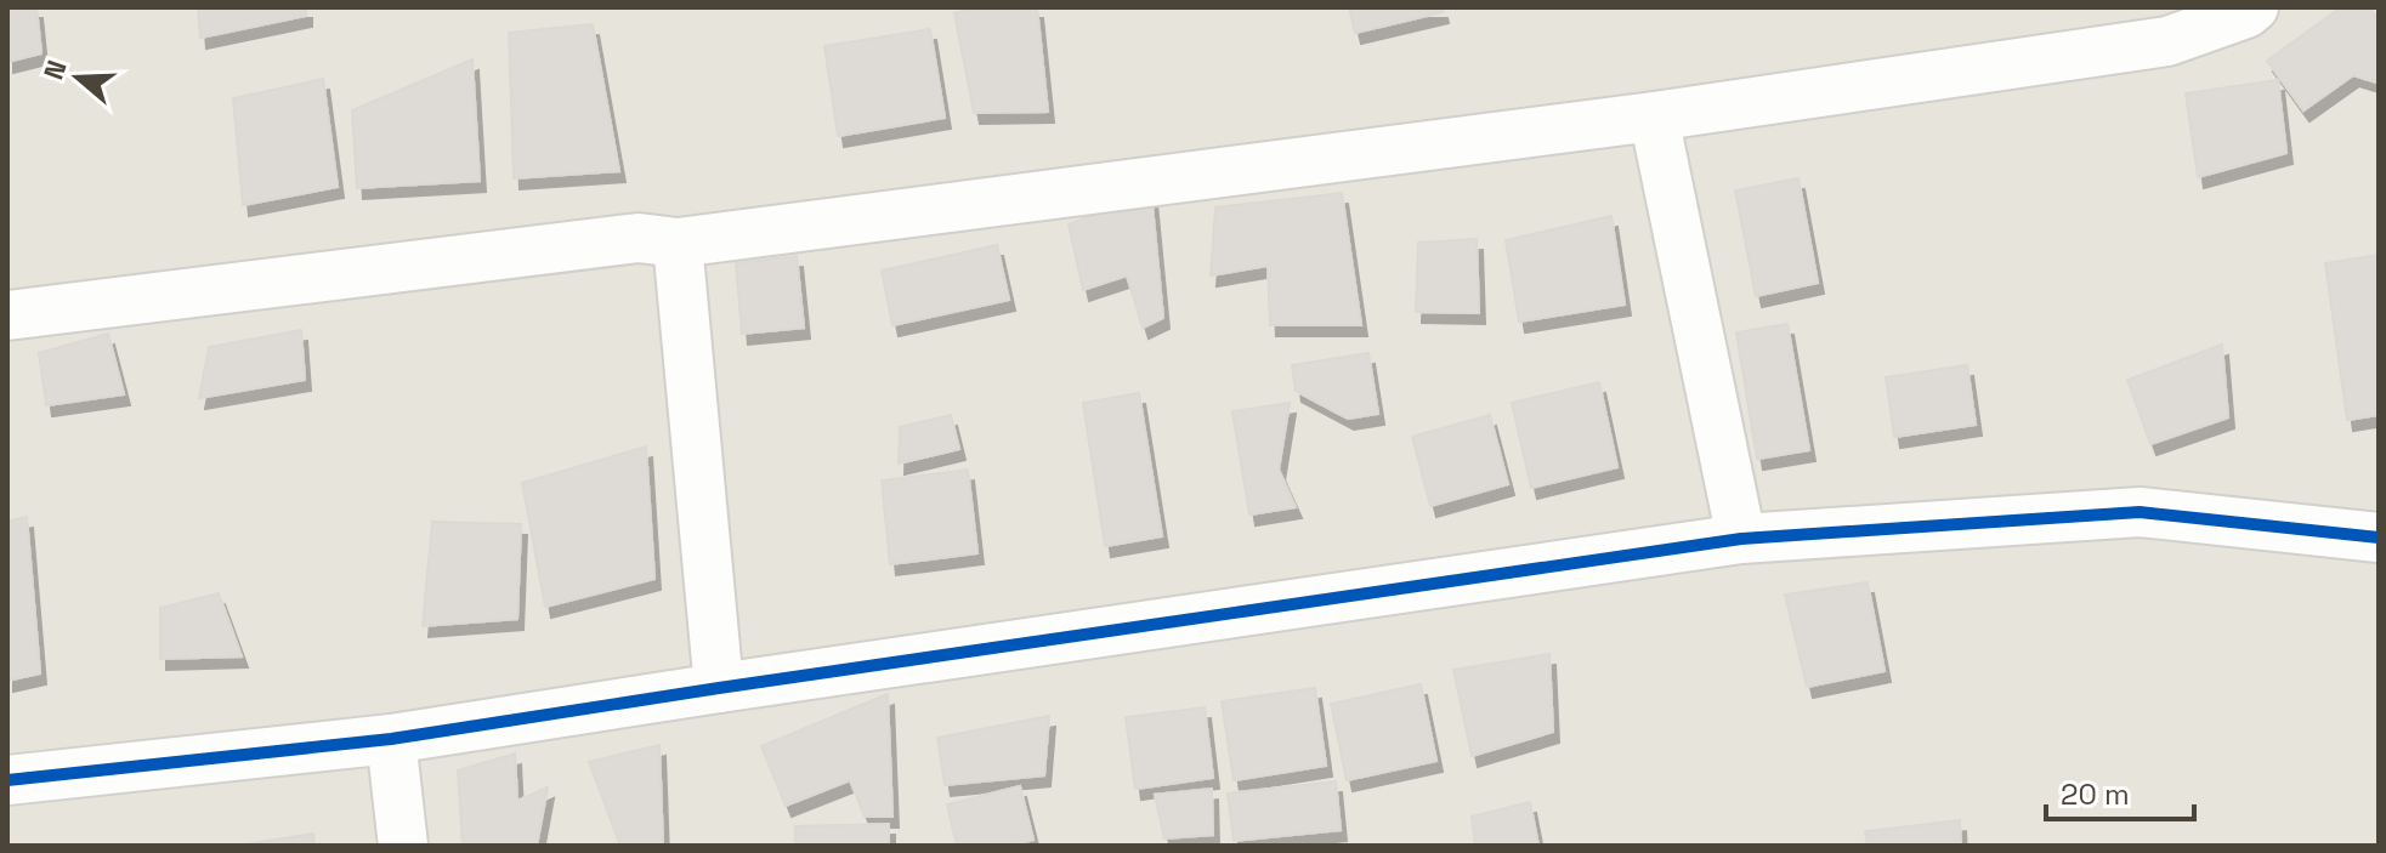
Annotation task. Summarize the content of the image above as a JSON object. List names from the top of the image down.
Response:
{
  "scale_bar": "20 m",
  "north": "left"
}
